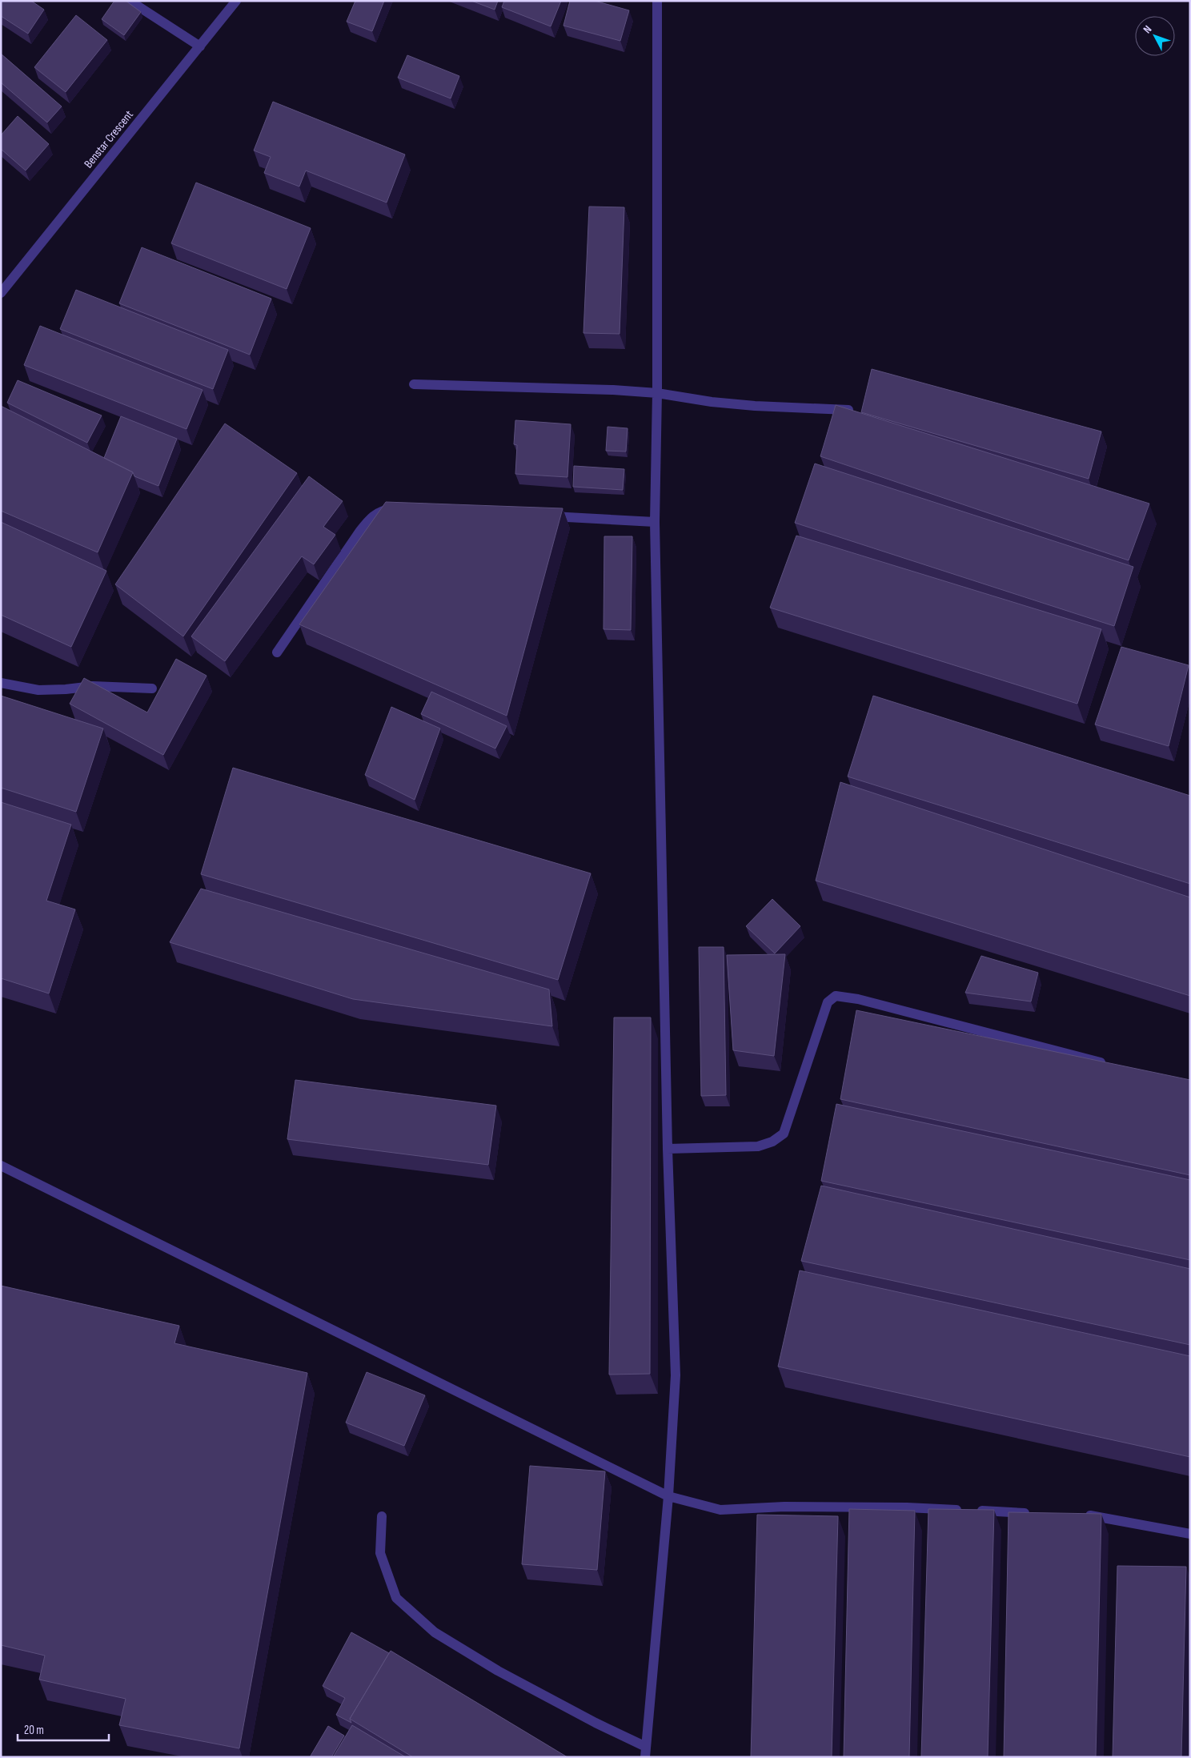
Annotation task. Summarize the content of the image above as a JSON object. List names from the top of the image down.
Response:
{
  "streets": {
    "street": ["Benstar Crescent"]
  },
  "scale_bar": "20 m",
  "north": "top left"
}
